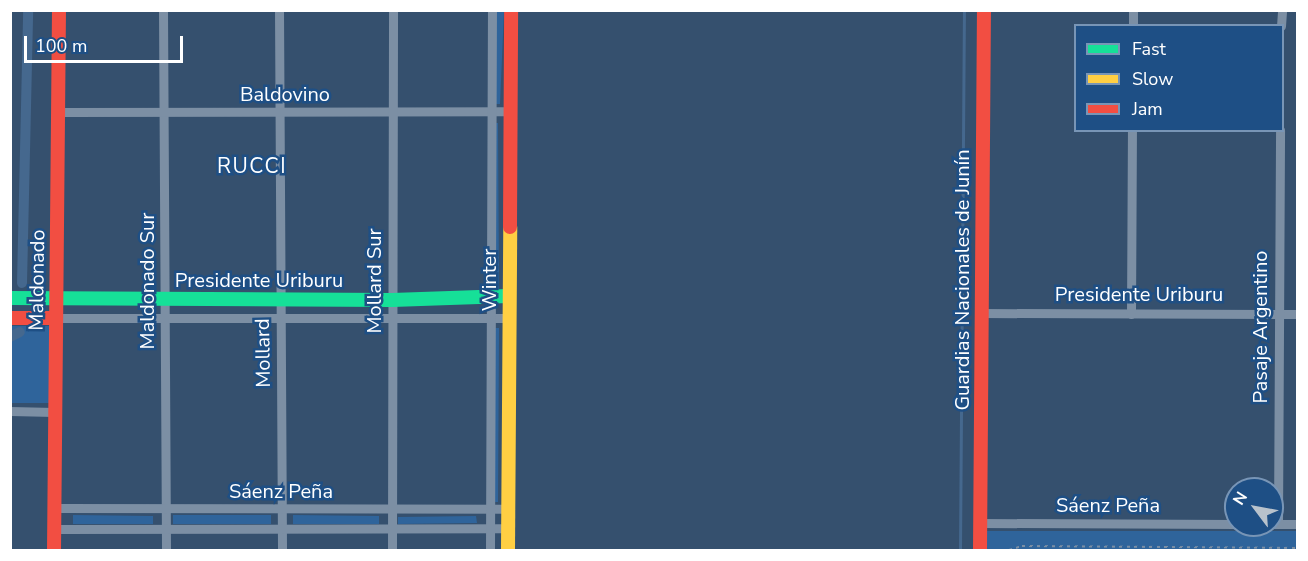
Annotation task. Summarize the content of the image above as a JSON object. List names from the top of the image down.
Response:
{
  "streets": {
    "street": [
      "Baldovino",
      "Maldonado",
      "Presidente Uriburu",
      "Winter",
      "Guardias Nacionales de Junín",
      "Maldonado Sur",
      "Mollard Sur",
      "Pasaje Argentino",
      "Mollard",
      "Sáenz Peña"
    ]
  },
  "crossings": [
    ["Baldovino", "Maldonado"],
    ["Baldovino", "Winter"],
    ["Baldovino", "Maldonado Sur"],
    ["Baldovino", "Mollard Sur"],
    ["Baldovino", "Mollard"],
    ["Maldonado", "Presidente Uriburu"],
    ["Maldonado", "Sáenz Peña"],
    ["Presidente Uriburu", "Winter"],
    ["Presidente Uriburu", "Guardias Nacionales de Junín"],
    ["Presidente Uriburu", "Maldonado Sur"],
    ["Presidente Uriburu", "Mollard Sur"],
    ["Presidente Uriburu", "Pasaje Argentino"],
    ["Presidente Uriburu", "Mollard"],
    ["Winter", "Sáenz Peña"],
    ["Guardias Nacionales de Junín", "Sáenz Peña"],
    ["Maldonado Sur", "Sáenz Peña"],
    ["Mollard Sur", "Sáenz Peña"],
    ["Mollard", "Sáenz Peña"]
  ],
  "districts": ["RUCCI"],
  "legend": ["Fast", "Slow", "Jam"],
  "scale_bar": "100 m",
  "north": "top left"
}
